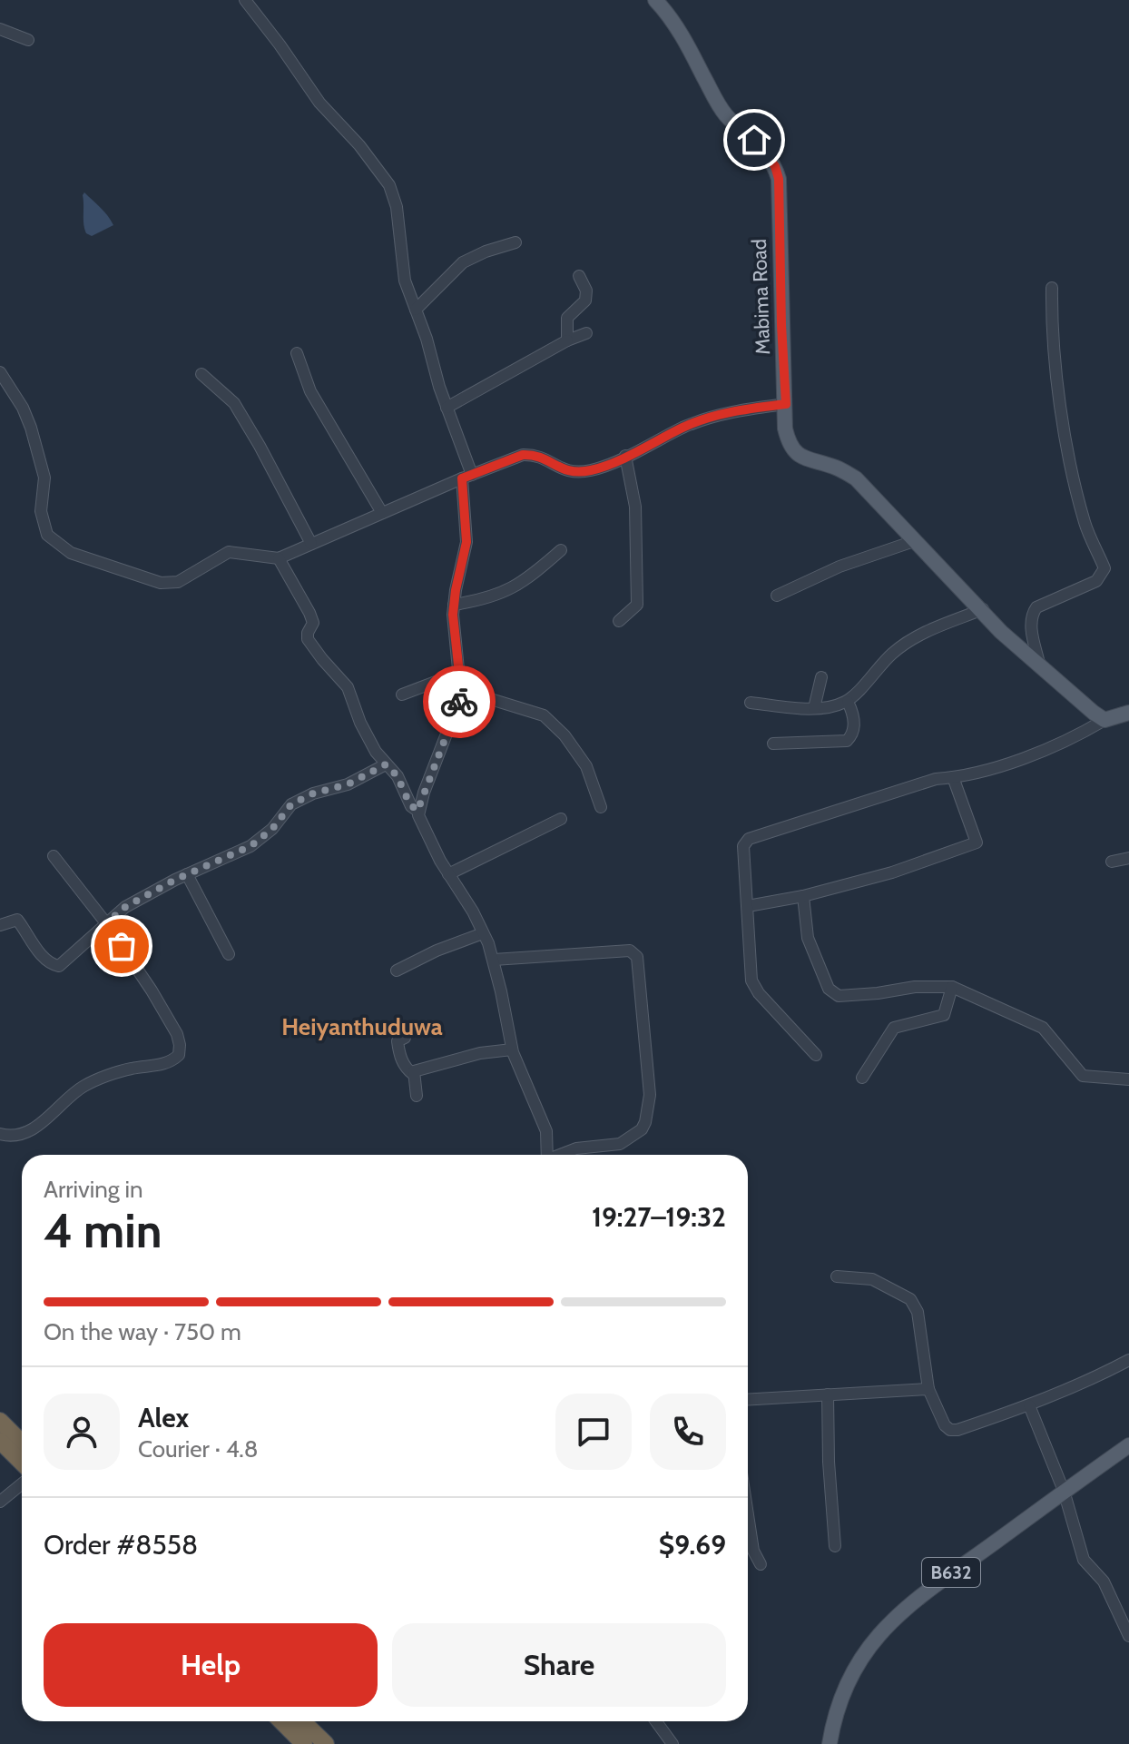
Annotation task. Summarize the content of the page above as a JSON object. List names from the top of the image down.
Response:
{
  "streets": {
    "main road": ["Mabima Road", "B632"]
  },
  "districts": ["Heiyanthuduwa"],
  "page": {
    "heading": ["4 min", "Arriving in", "19:27–19:32"],
    "panel": [
      "Alex",
      "Courier · 4.8",
      "Order #8558",
      "$9.69"
    ],
    "bar": "On the way · 750 m",
    "buttons": ["Help", "Share"]
  }
}
